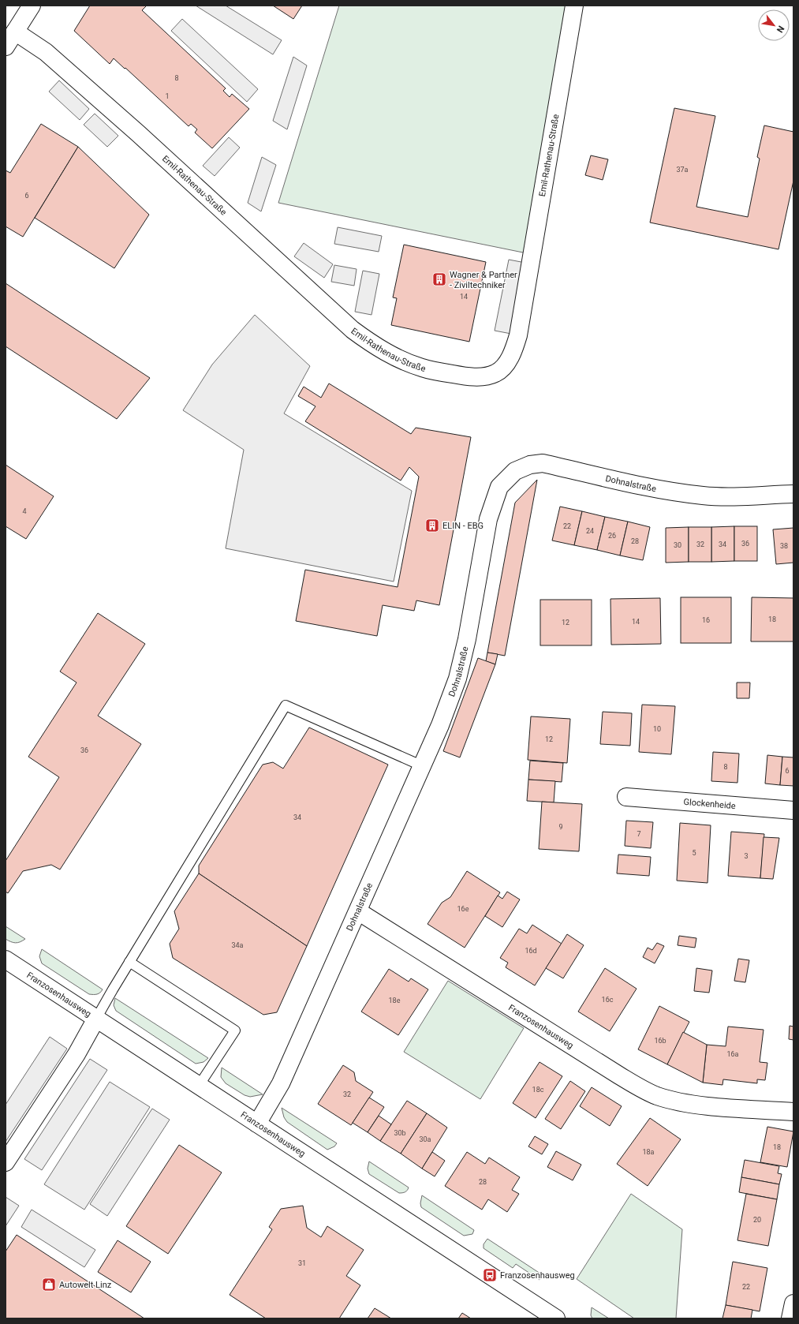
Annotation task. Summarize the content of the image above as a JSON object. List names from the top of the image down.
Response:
{
  "streets": {
    "street": [
      "Emil-Rathenau-Straße",
      "Dohnalstraße",
      "Glockenheide",
      "Franzosenhausweg"
    ]
  },
  "crossings": [
    ["Dohnalstraße", "Franzosenhausweg"]
  ],
  "places": {
    "building": ["Wagner & Partner - Ziviltechniker", "ELIN - EBG"],
    "bus stop": ["Franzosenhausweg"],
    "shop": ["Autowelt Linz"]
  },
  "house_numbers": [
    "8",
    "1",
    "37a",
    "6",
    "14",
    "4",
    "22",
    "24",
    "26",
    "28",
    "36",
    "32",
    "34",
    "30",
    "38",
    "18",
    "16",
    "14",
    "12",
    "10",
    "12",
    "36",
    "8",
    "6",
    "34",
    "9",
    "7",
    "5",
    "3",
    "16e",
    "34a",
    "16d",
    "16c",
    "18e",
    "16b",
    "16a",
    "18c",
    "32",
    "30b",
    "30a",
    "18",
    "18a",
    "28",
    "20",
    "31",
    "22"
  ],
  "north": "bottom right"
}
